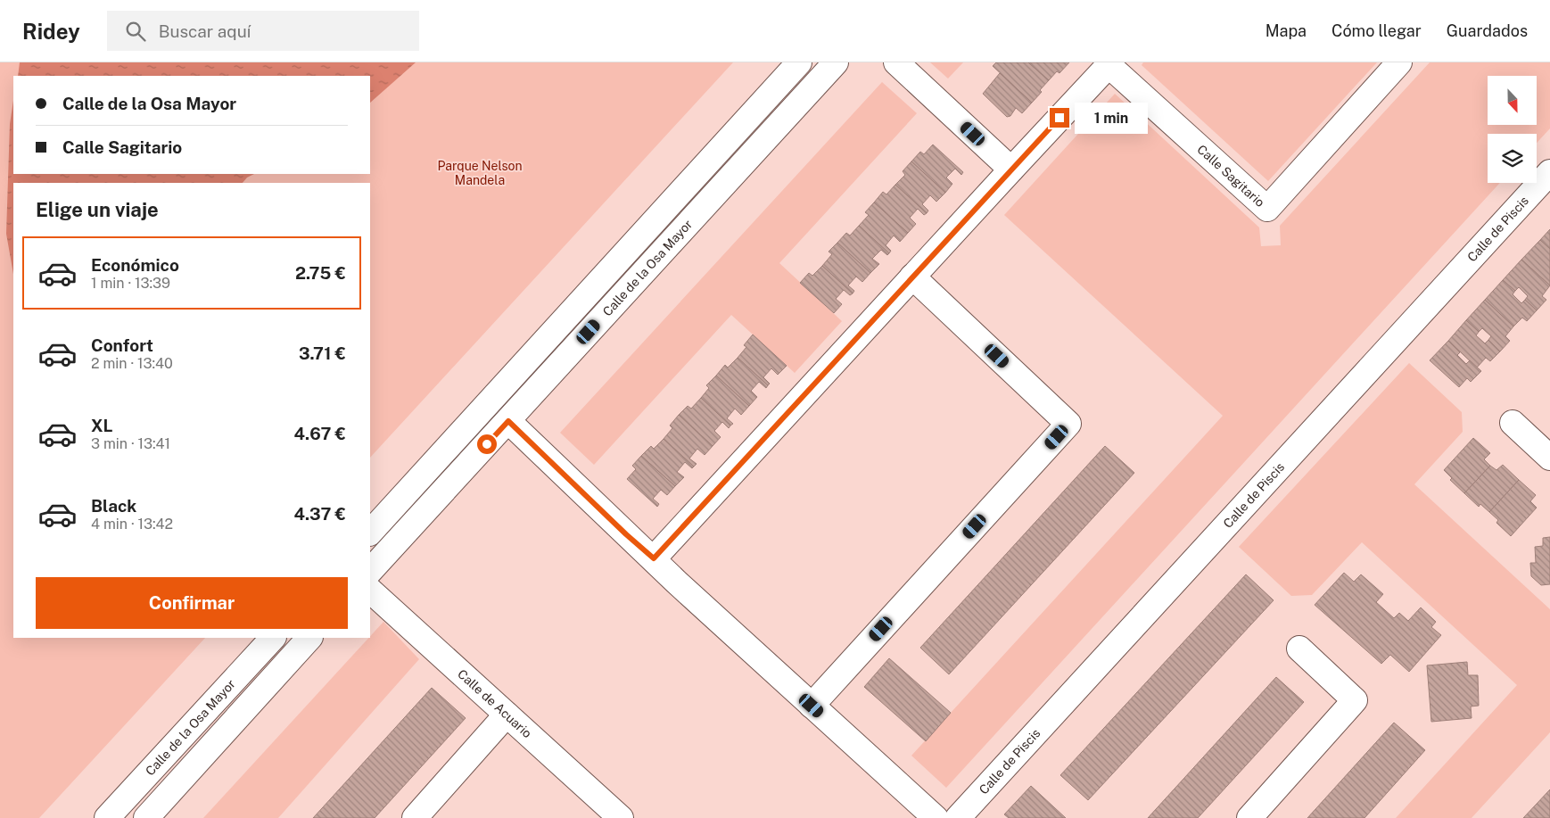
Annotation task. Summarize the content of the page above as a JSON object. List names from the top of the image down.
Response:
{
  "streets": {
    "street": [
      "Calle Sagitario",
      "Calle de Piscis",
      "Calle de la Osa Mayor",
      "Calle de Acuario"
    ]
  },
  "parks": ["Parque Nelson Mandela"],
  "north": "bottom",
  "page": {
    "header": "Ridey",
    "search": "Buscar aquí",
    "nav": ["Mapa", "Cómo llegar", "Guardados"],
    "banner": ["Calle de la Osa Mayor", "Calle Sagitario"],
    "bubble": "1 min",
    "heading": "Elige un viaje",
    "list": [
      {
        "name": "Económico",
        "note": "1 min · 13:39",
        "value": "2.75 €"
      },
      {
        "name": "Confort",
        "note": "2 min · 13:40",
        "value": "3.71 €"
      },
      {
        "name": "XL",
        "note": "3 min · 13:41",
        "value": "4.67 €"
      },
      {
        "name": "Black",
        "note": "4 min · 13:42",
        "value": "4.37 €"
      }
    ],
    "buttons": "Confirmar"
  }
}
